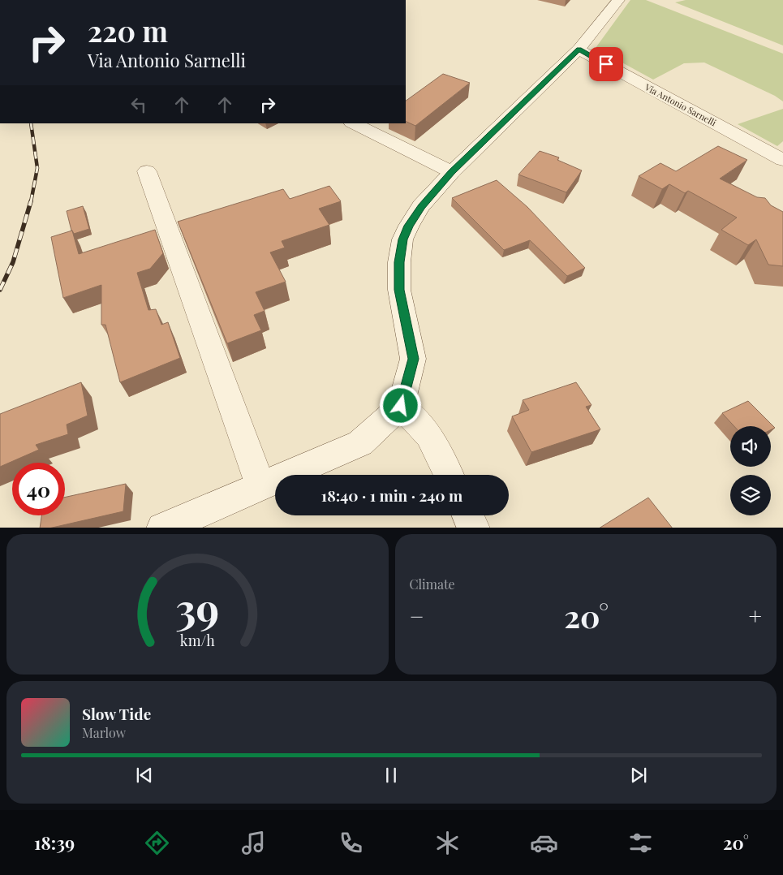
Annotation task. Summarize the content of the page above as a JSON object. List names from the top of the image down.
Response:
{
  "streets": {
    "street": ["Via Antonio Sarnelli"]
  },
  "page": {
    "turn": ["220 m", "Via Antonio Sarnelli"],
    "limit": "40",
    "trip": "18:40 · 1 min · 240 m",
    "tile": "Climate",
    "heat": ["−", "20°", "+"],
    "song": ["Slow Tide", "Marlow"],
    "tabs": ["18:39", "20°"],
    "gauge": ["39", "km/h"]
  }
}
